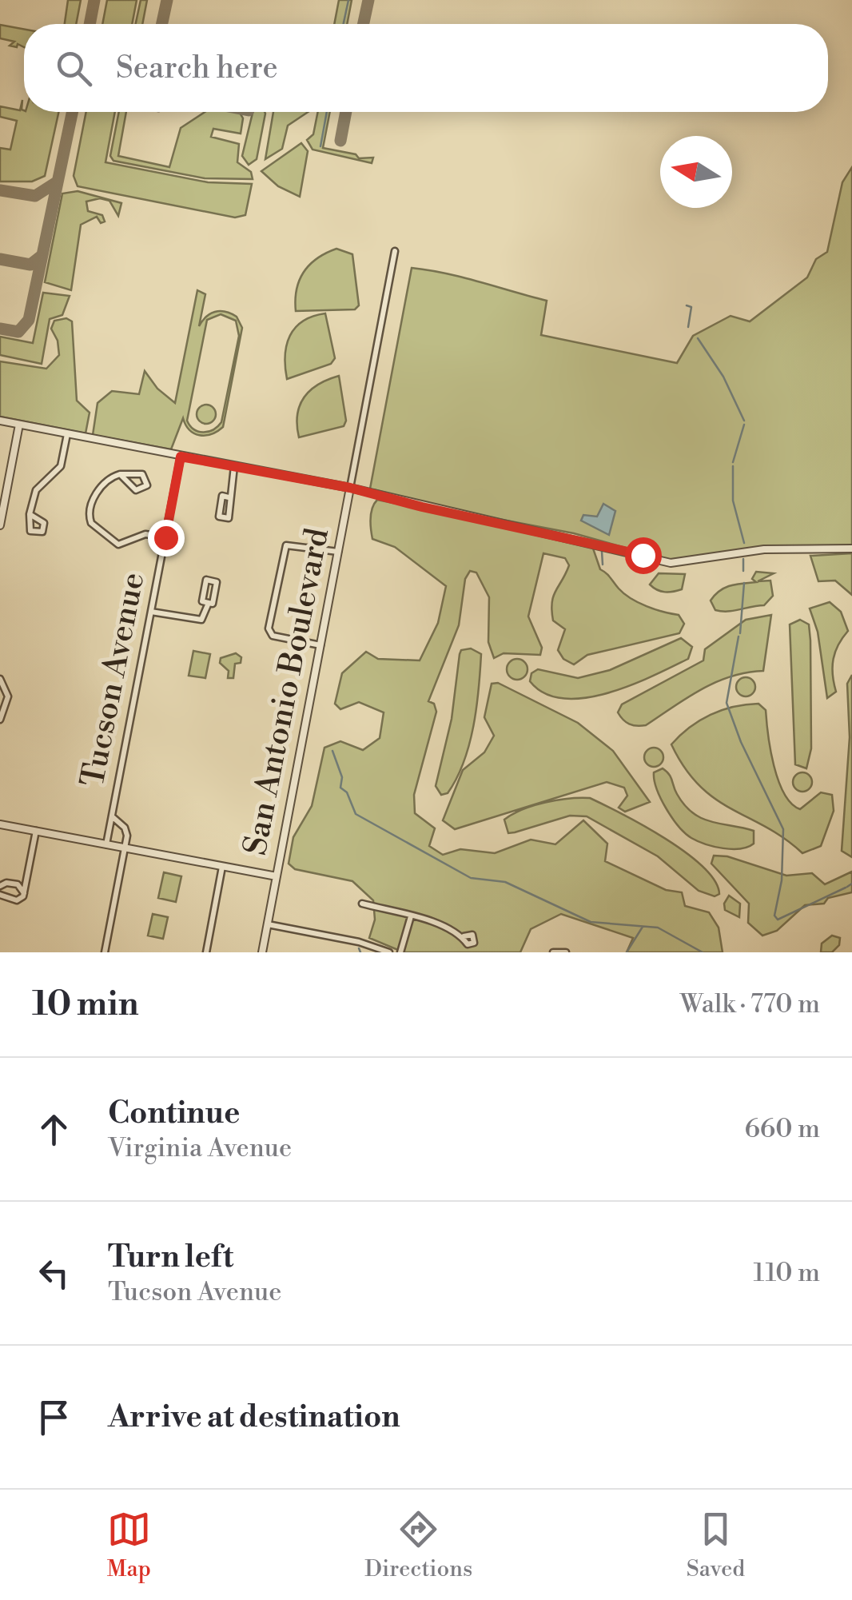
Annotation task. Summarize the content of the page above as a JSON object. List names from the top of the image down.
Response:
{
  "streets": {
    "street": ["Tucson Avenue", "San Antonio Boulevard"]
  },
  "north": "left",
  "page": {
    "search": "Search here",
    "heading": ["10 min", "Walk · 770 m"],
    "list": [
      ["Continue", "Virginia Avenue", "660 m"],
      ["Turn left", "Tucson Avenue", "110 m"],
      "Arrive at destination"
    ],
    "nav": ["Map", "Directions", "Saved"]
  }
}
